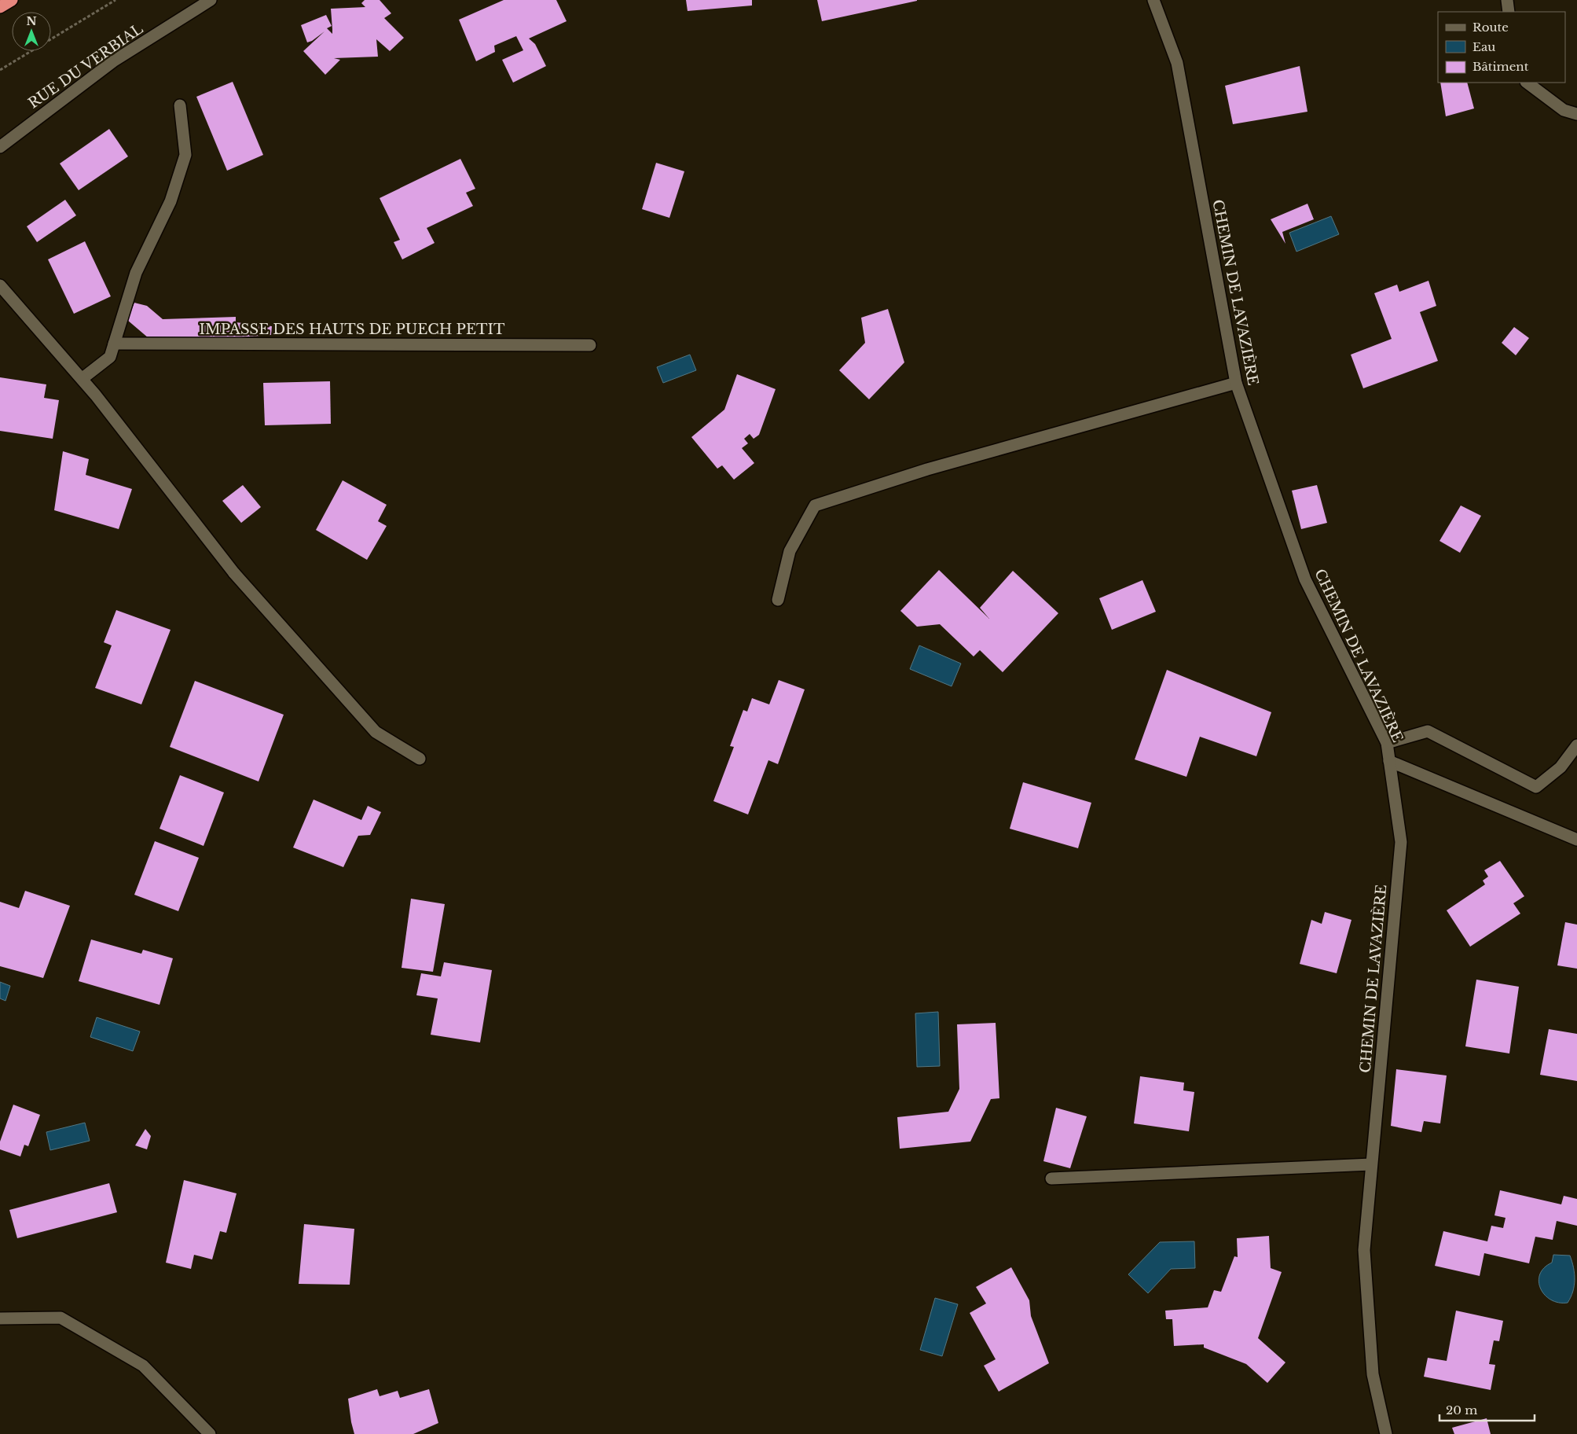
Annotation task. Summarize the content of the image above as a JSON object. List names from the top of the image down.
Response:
{
  "streets": {
    "street": ["RUE DU VERBIAL", "CHEMIN DE LAVAZIÈRE", "IMPASSE DES HAUTS DE PUECH PETIT"]
  },
  "legend": ["Route", "Eau", "Bâtiment"],
  "scale_bar": "20 m",
  "north": "top"
}
